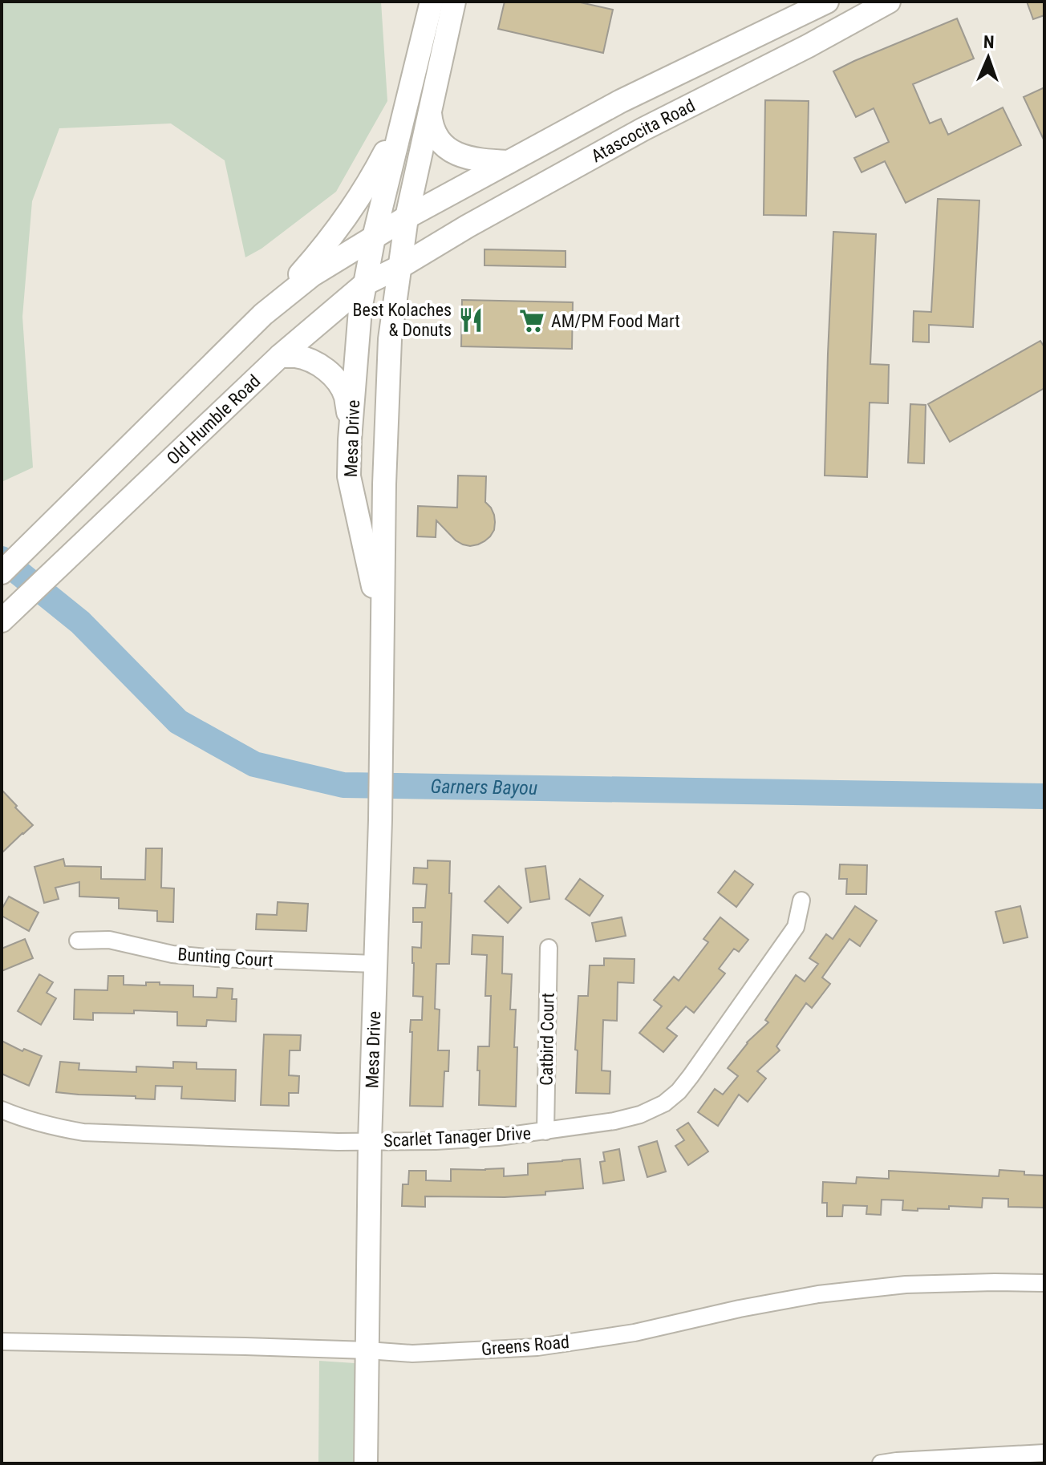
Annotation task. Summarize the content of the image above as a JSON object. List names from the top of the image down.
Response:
{
  "streets": {
    "main road": ["Atascocita Road", "Old Humble Road", "Mesa Drive"],
    "street": [
      "Bunting Court",
      "Catbird Court",
      "Scarlet Tanager Drive",
      "Greens Road"
    ]
  },
  "crossings": [
    ["Atascocita Road", "Old Humble Road"],
    ["Atascocita Road", "Mesa Drive"],
    ["Old Humble Road", "Mesa Drive"],
    ["Mesa Drive", "Bunting Court"],
    ["Mesa Drive", "Scarlet Tanager Drive"],
    ["Mesa Drive", "Greens Road"],
    ["Catbird Court", "Scarlet Tanager Drive"]
  ],
  "water": ["Garners Bayou"],
  "places": {
    "restaurant": ["Best Kolaches & Donuts"],
    "supermarket": ["AM/PM Food Mart"]
  },
  "north": "top"
}
